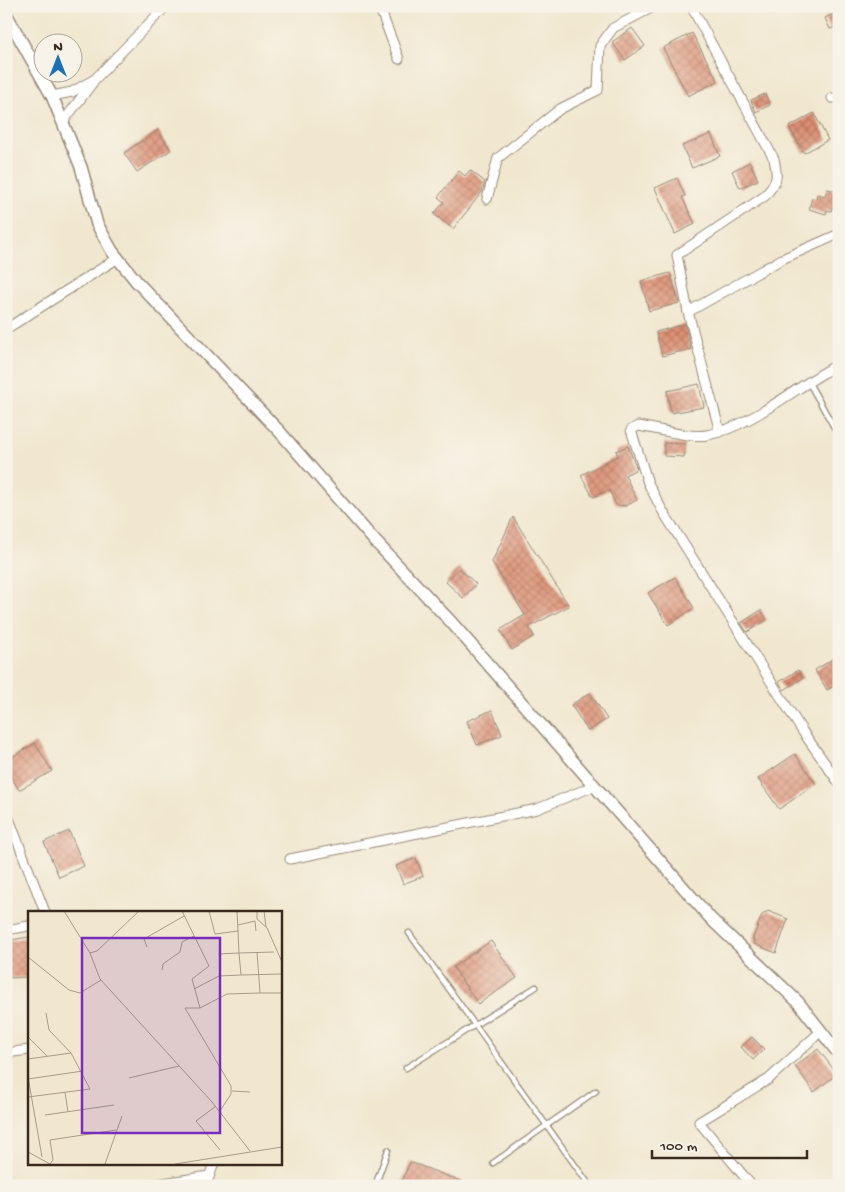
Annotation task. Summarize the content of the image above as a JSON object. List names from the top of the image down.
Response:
{
  "scale_bar": "100 m",
  "north": "top"
}
